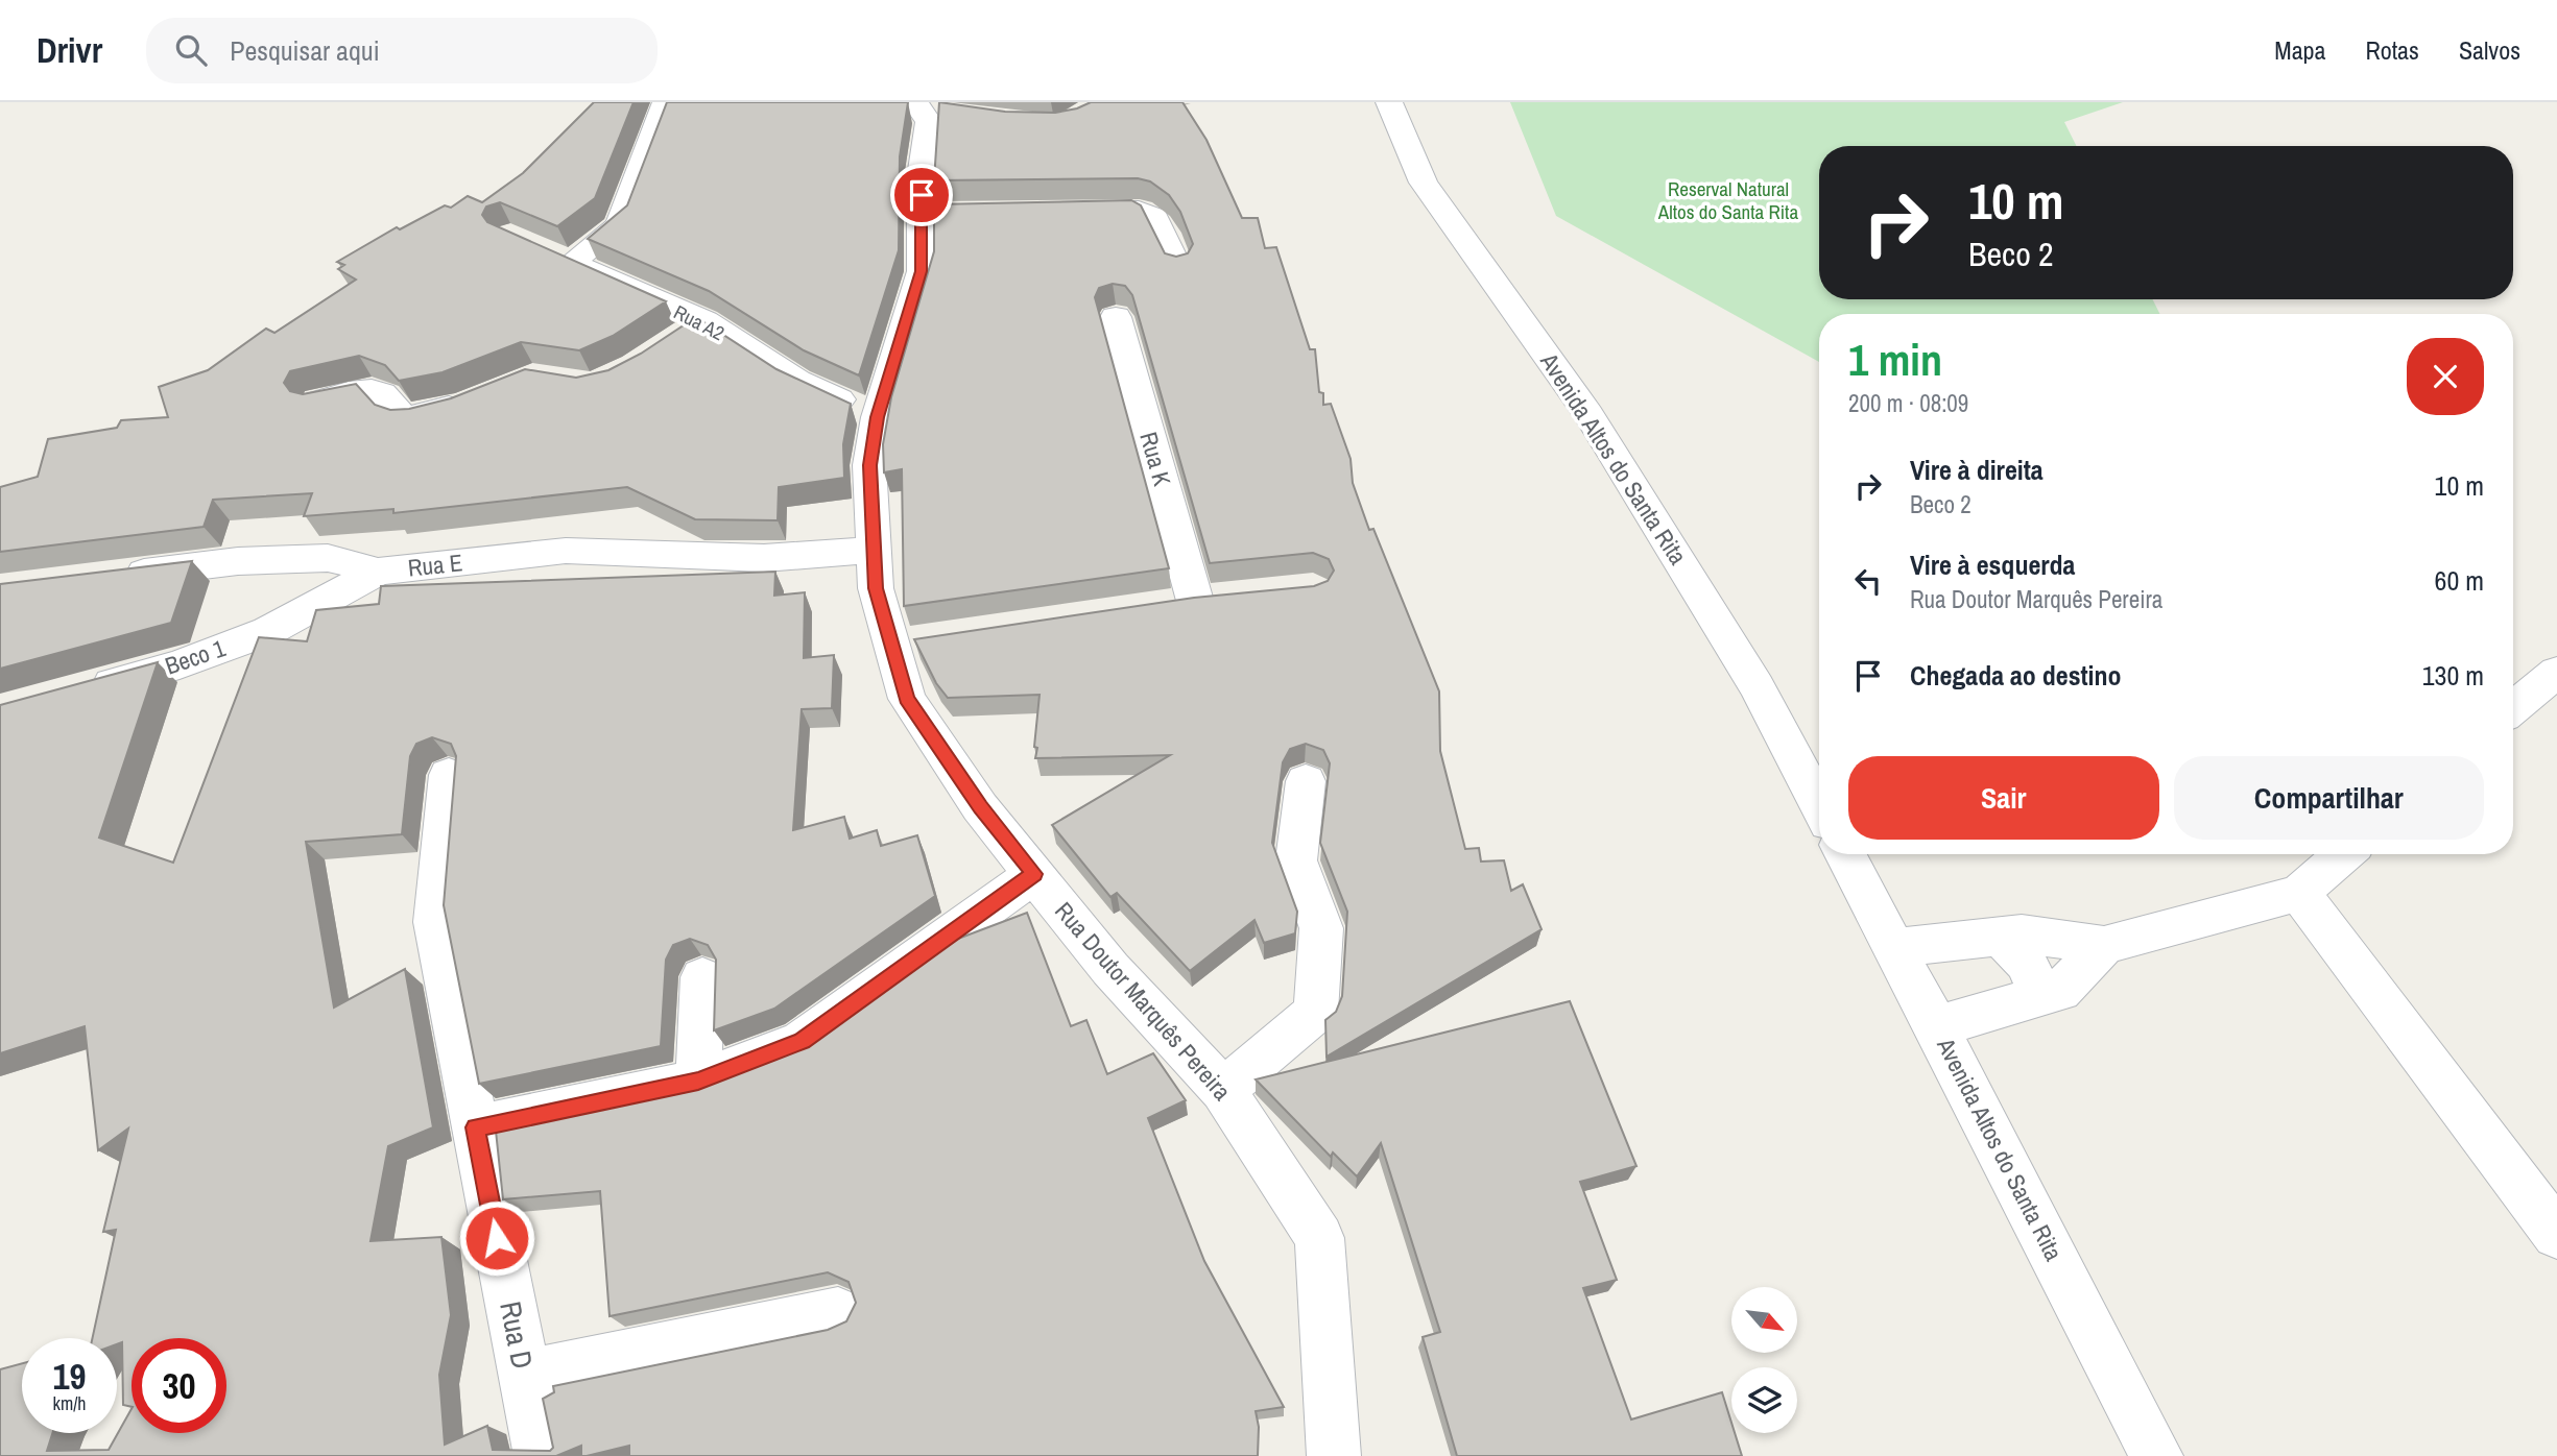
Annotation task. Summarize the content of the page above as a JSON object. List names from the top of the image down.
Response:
{
  "streets": {
    "street": [
      "Rua A2",
      "Rua K",
      "Avenida Altos do Santa Rita",
      "Rua E",
      "Beco 1",
      "Rua Doutor Marquês Pereira",
      "Rua D"
    ]
  },
  "crossings": [
    ["Rua A2", "Rua Doutor Marquês Pereira"],
    ["Rua E", "Beco 1"],
    ["Rua E", "Rua Doutor Marquês Pereira"]
  ],
  "parks": ["Reserval Natural Altos do Santa Rita"],
  "north": "bottom right",
  "page": {
    "header": "Drivr",
    "search": "Pesquisar aqui",
    "nav": ["Mapa", "Rotas", "Salvos"],
    "turn": ["10 m", "Beco 2"],
    "heading": ["1 min", "200 m · 08:09"],
    "list": [
      {
        "name": "Vire à direita",
        "note": "Beco 2",
        "value": "10 m"
      },
      {
        "name": "Vire à esquerda",
        "note": "Rua Doutor Marquês Pereira",
        "value": "60 m"
      },
      {
        "name": "Chegada ao destino",
        "value": "130 m"
      }
    ],
    "buttons": ["Sair", "Compartilhar"],
    "speed": "19 km/h",
    "limit": "30"
  }
}
